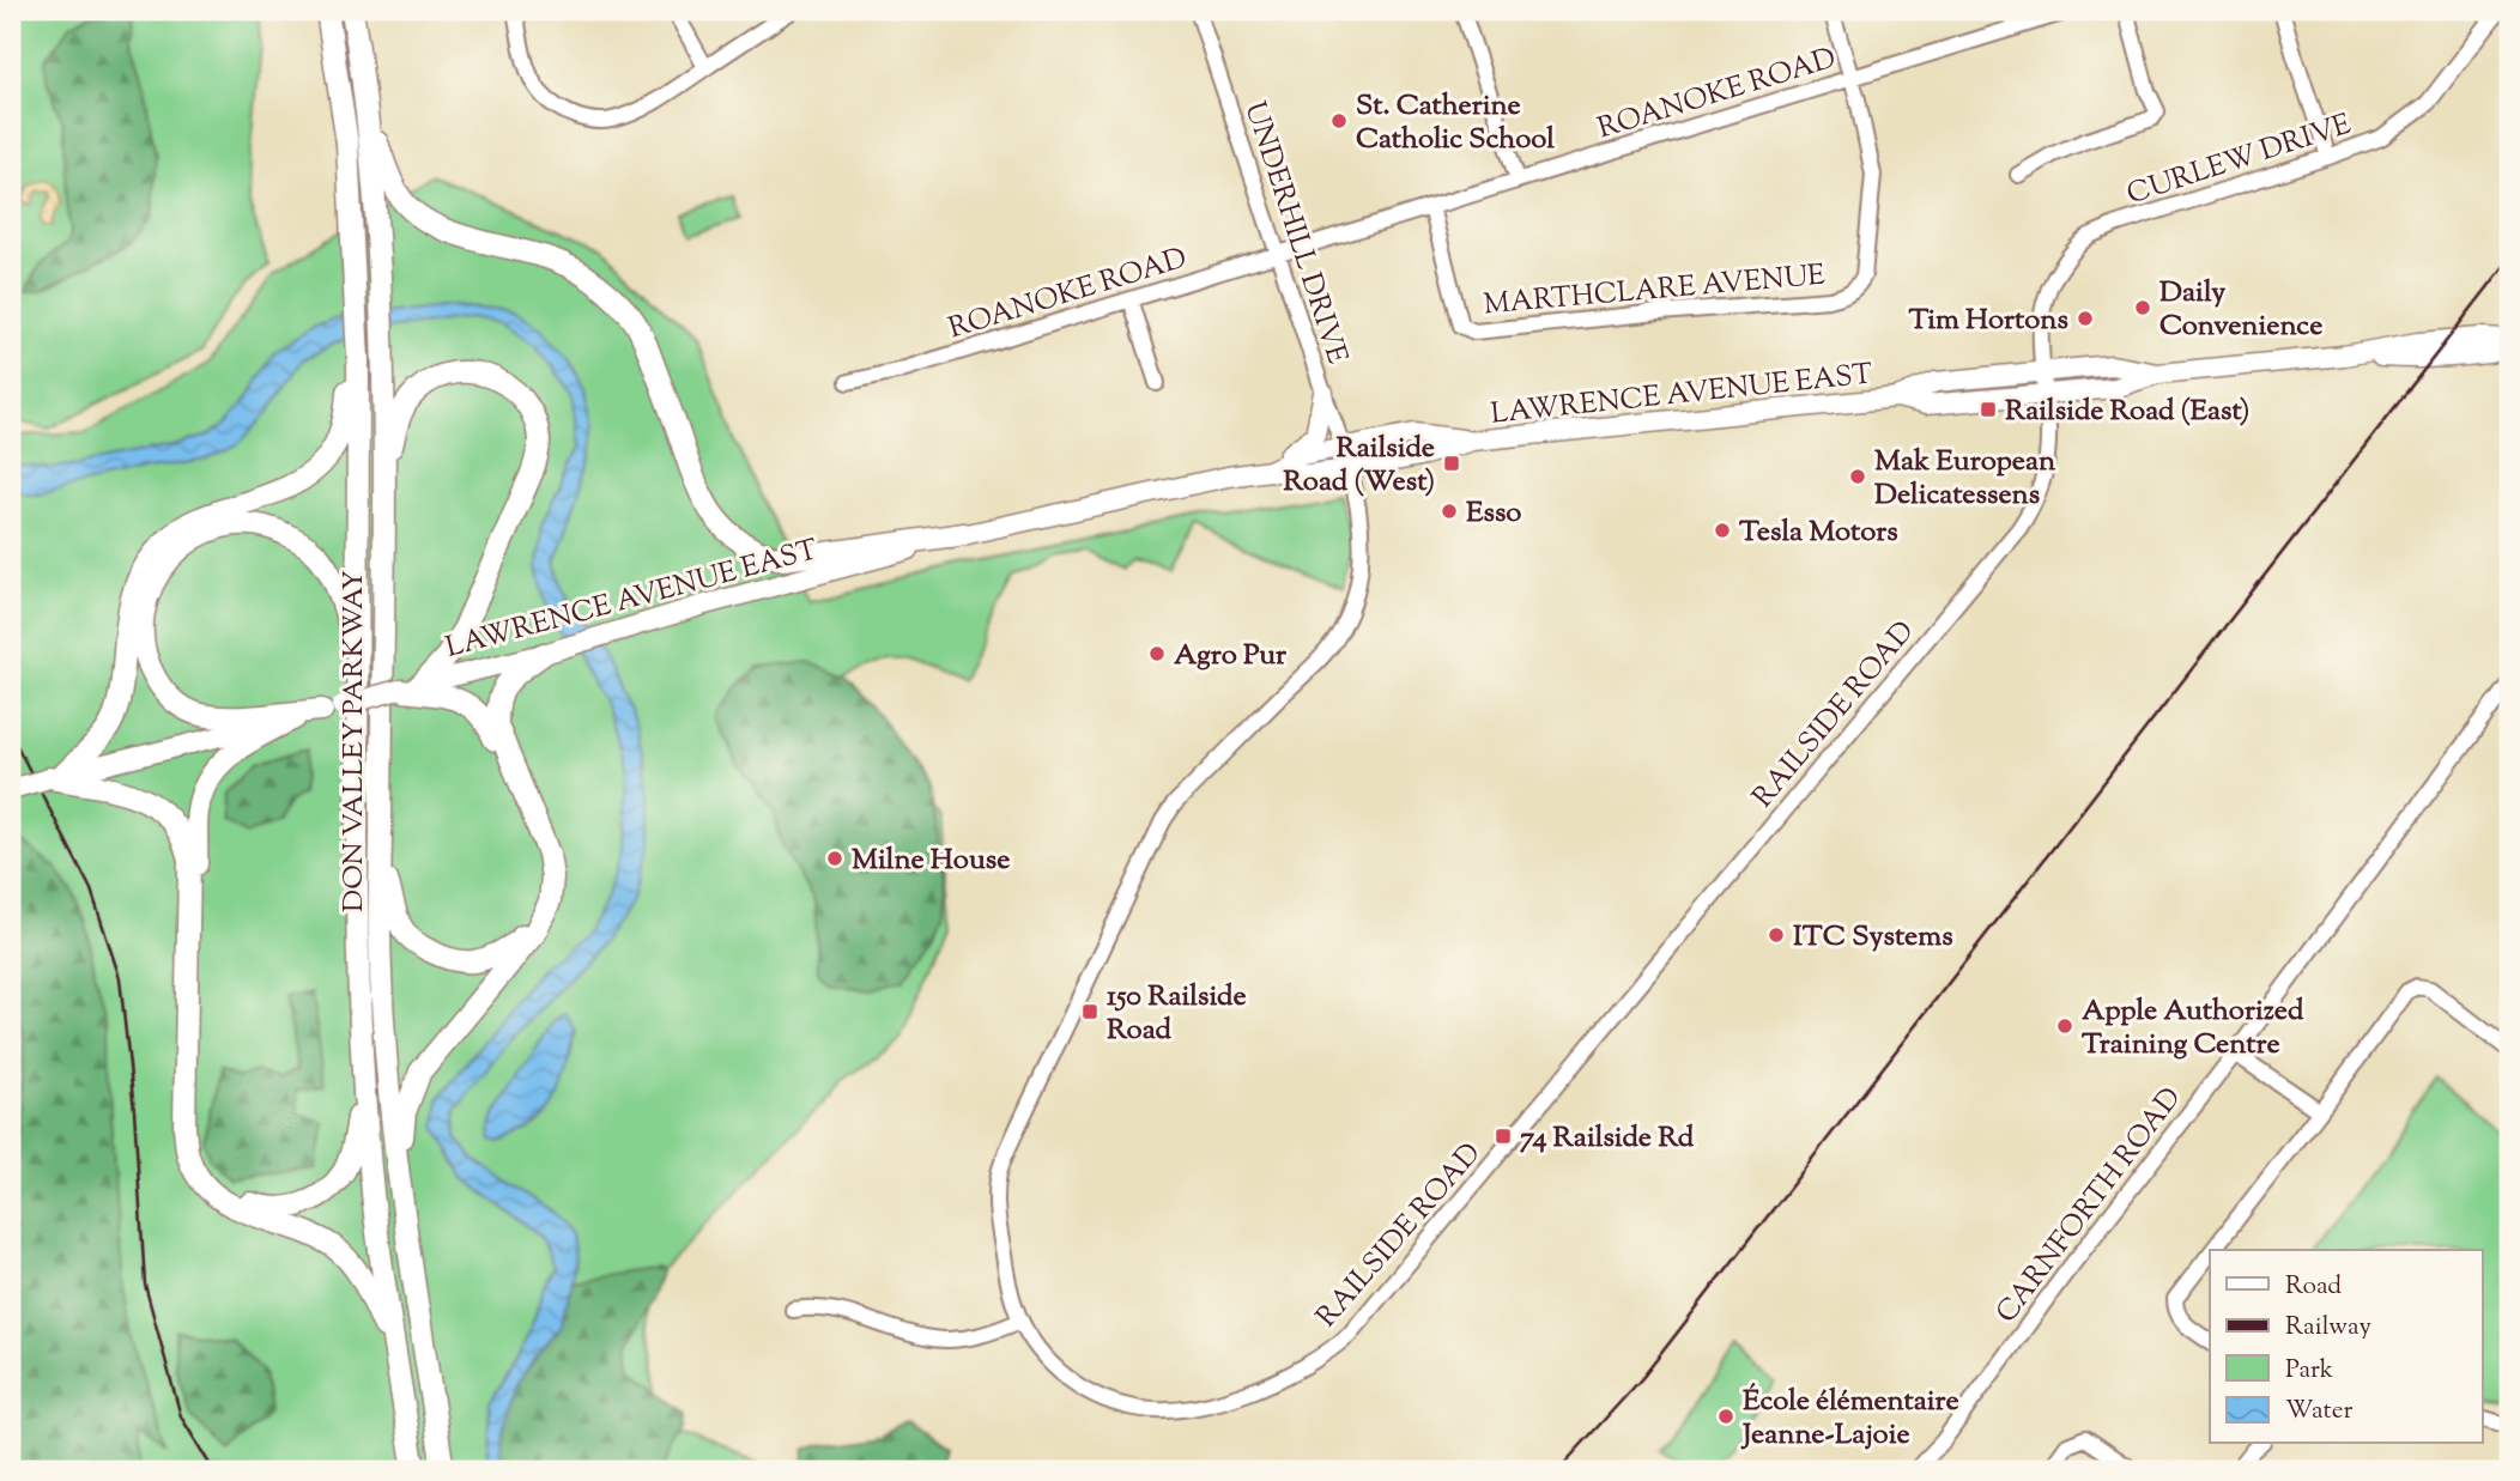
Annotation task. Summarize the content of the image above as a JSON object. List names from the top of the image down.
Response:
{
  "streets": {
    "highway": ["DON VALLEY PARKWAY"],
    "main road": ["LAWRENCE AVENUE EAST"],
    "street": [
      "ROANOKE ROAD",
      "CURLEW DRIVE",
      "UNDERHILL DRIVE",
      "MARTHCLARE AVENUE",
      "RAILSIDE ROAD",
      "CARNFORTH ROAD"
    ]
  },
  "crossings": [
    ["ROANOKE ROAD", "UNDERHILL DRIVE"],
    ["ROANOKE ROAD", "MARTHCLARE AVENUE"],
    ["CURLEW DRIVE", "LAWRENCE AVENUE EAST"],
    ["CURLEW DRIVE", "RAILSIDE ROAD"],
    ["UNDERHILL DRIVE", "LAWRENCE AVENUE EAST"],
    ["UNDERHILL DRIVE", "RAILSIDE ROAD"],
    ["LAWRENCE AVENUE EAST", "RAILSIDE ROAD"]
  ],
  "places": {
    "other": [
      "St. Catherine Catholic School",
      "Daily Convenience",
      "Tim Hortons",
      "Mak European Delicatessens",
      "Esso",
      "Tesla Motors",
      "Agro Pur",
      "Milne House",
      "ITC Systems",
      "Apple Authorized Training Centre",
      "École élémentaire Jeanne-Lajoie"
    ],
    "transit": [
      "Railside Road (East)",
      "Railside Road (West)",
      "150 Railside Road",
      "74 Railside Rd"
    ]
  },
  "legend": [
    "Road",
    "Railway",
    "Park",
    "Water"
  ]
}
